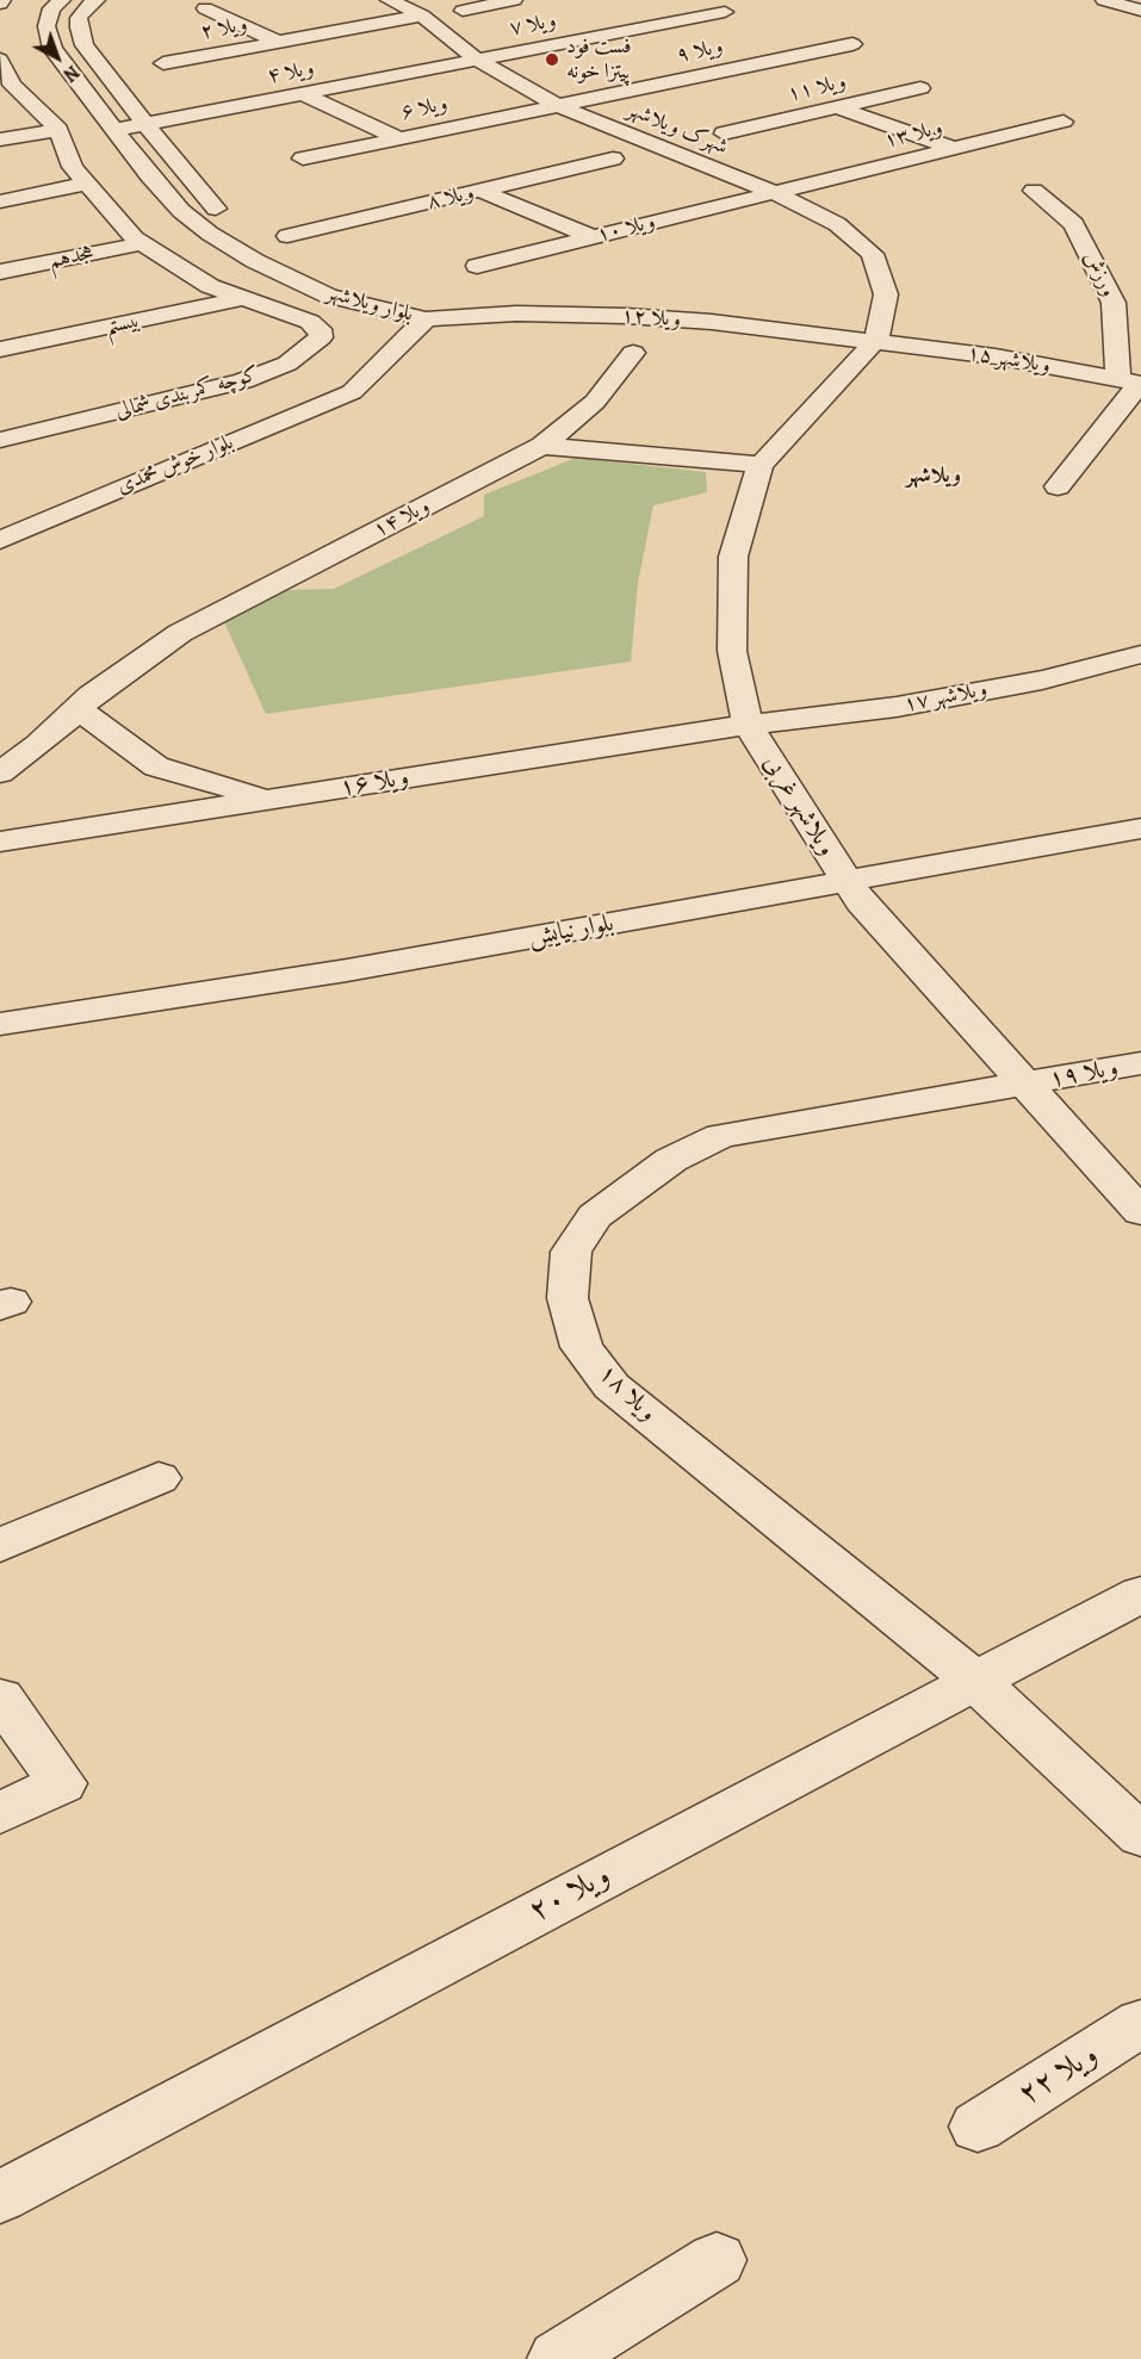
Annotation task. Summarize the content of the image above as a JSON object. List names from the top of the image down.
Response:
{
  "streets": {
    "street": [
      "۷ ویلا",
      "۲ ویلا",
      "۹ ویلا",
      "۴ ویلا",
      "۱۱ ویلا",
      "۶ ویلا",
      "شهرک ویلاشهر",
      "۱۳ ویلا",
      "ویلا ۸",
      "۱۰ ویلا",
      "هجدهم",
      "ورزش",
      "بلوار ویلاشهر",
      "ویلا ۱۲",
      "بیستم",
      "ویلاشهر ۱۵",
      "کوچه کمربندی شمالی",
      "بلوار خوش محمدی",
      "۱۴ ویلا",
      "ویلاشهر ۱۷",
      "۱۶ ویلا",
      "ویلاشهر غربی",
      "بلوار نیایش",
      "۱۹ ویلا",
      "ویلا ۱۸",
      "ویلا ۲۰",
      "ویلا ۲۲"
    ]
  },
  "crossings": [
    ["۷ ویلا", "۴ ویلا"],
    ["۷ ویلا", "شهرک ویلاشهر"],
    ["۲ ویلا", "شهرک ویلاشهر"],
    ["۹ ویلا", "۶ ویلا"],
    ["۹ ویلا", "شهرک ویلاشهر"],
    ["۴ ویلا", "شهرک ویلاشهر"],
    ["۴ ویلا", "بلوار ویلاشهر"],
    ["۶ ویلا", "شهرک ویلاشهر"],
    ["شهرک ویلاشهر", "۱۳ ویلا"],
    ["شهرک ویلاشهر", "۱۰ ویلا"],
    ["شهرک ویلاشهر", "ویلا ۱۲"],
    ["شهرک ویلاشهر", "ویلاشهر ۱۵"],
    ["شهرک ویلاشهر", "ویلاشهر غربی"],
    ["۱۳ ویلا", "۱۰ ویلا"],
    ["ویلا ۸", "بلوار ویلاشهر"],
    ["ورزش", "ویلاشهر ۱۵"],
    ["بلوار ویلاشهر", "ویلا ۱۲"],
    ["ویلا ۱۲", "ویلاشهر ۱۵"],
    ["ویلا ۱۲", "ویلاشهر غربی"],
    ["بیستم", "کوچه کمربندی شمالی"],
    ["ویلاشهر ۱۵", "ویلاشهر غربی"],
    ["ویلاشهر ۱۷", "۱۶ ویلا"],
    ["ویلاشهر ۱۷", "ویلاشهر غربی"],
    ["۱۶ ویلا", "ویلاشهر غربی"],
    ["ویلاشهر غربی", "بلوار نیایش"],
    ["ویلاشهر غربی", "۱۹ ویلا"],
    ["ویلاشهر غربی", "ویلا ۱۸"],
    ["۱۹ ویلا", "ویلا ۱۸"],
    ["ویلا ۱۸", "ویلا ۲۰"]
  ],
  "districts": ["ویلاشهر"],
  "places": ["فست فود پیتزا خونه"],
  "north": "bottom right"
}
